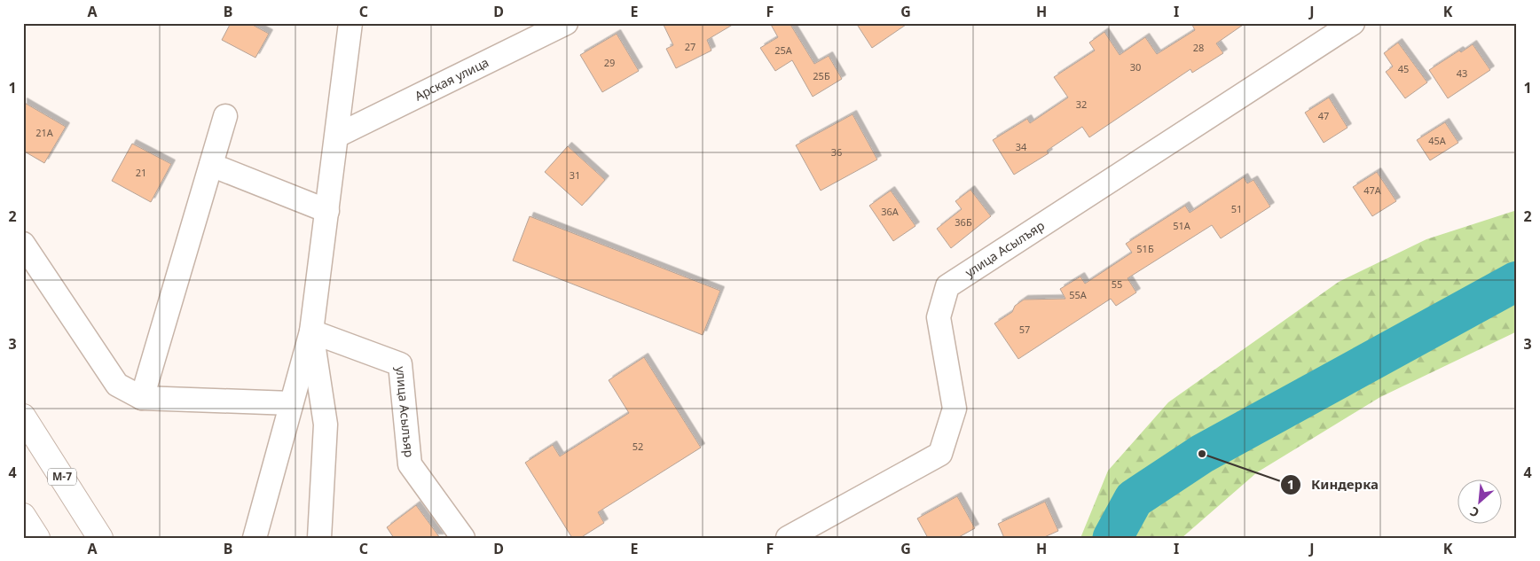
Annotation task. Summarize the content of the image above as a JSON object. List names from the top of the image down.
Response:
{
  "streets": {
    "highway": ["М-7"],
    "street": ["Арская улица", "улица Асылъяр"]
  },
  "places": ["Киндерка"],
  "house_numbers": [
    "27",
    "28",
    "25А",
    "29",
    "30",
    "45",
    "43",
    "25Б",
    "32",
    "47",
    "21А",
    "45А",
    "34",
    "36",
    "21",
    "31",
    "47А",
    "51",
    "36А",
    "36Б",
    "51А",
    "51Б",
    "55",
    "55А",
    "57",
    "52"
  ],
  "north": "bottom left",
  "grid": {
    "columns": [
      "A",
      "B",
      "C",
      "D",
      "E",
      "F",
      "G",
      "H",
      "I",
      "J",
      "K"
    ],
    "rows": [
      "1",
      "2",
      "3",
      "4"
    ]
  }
}
